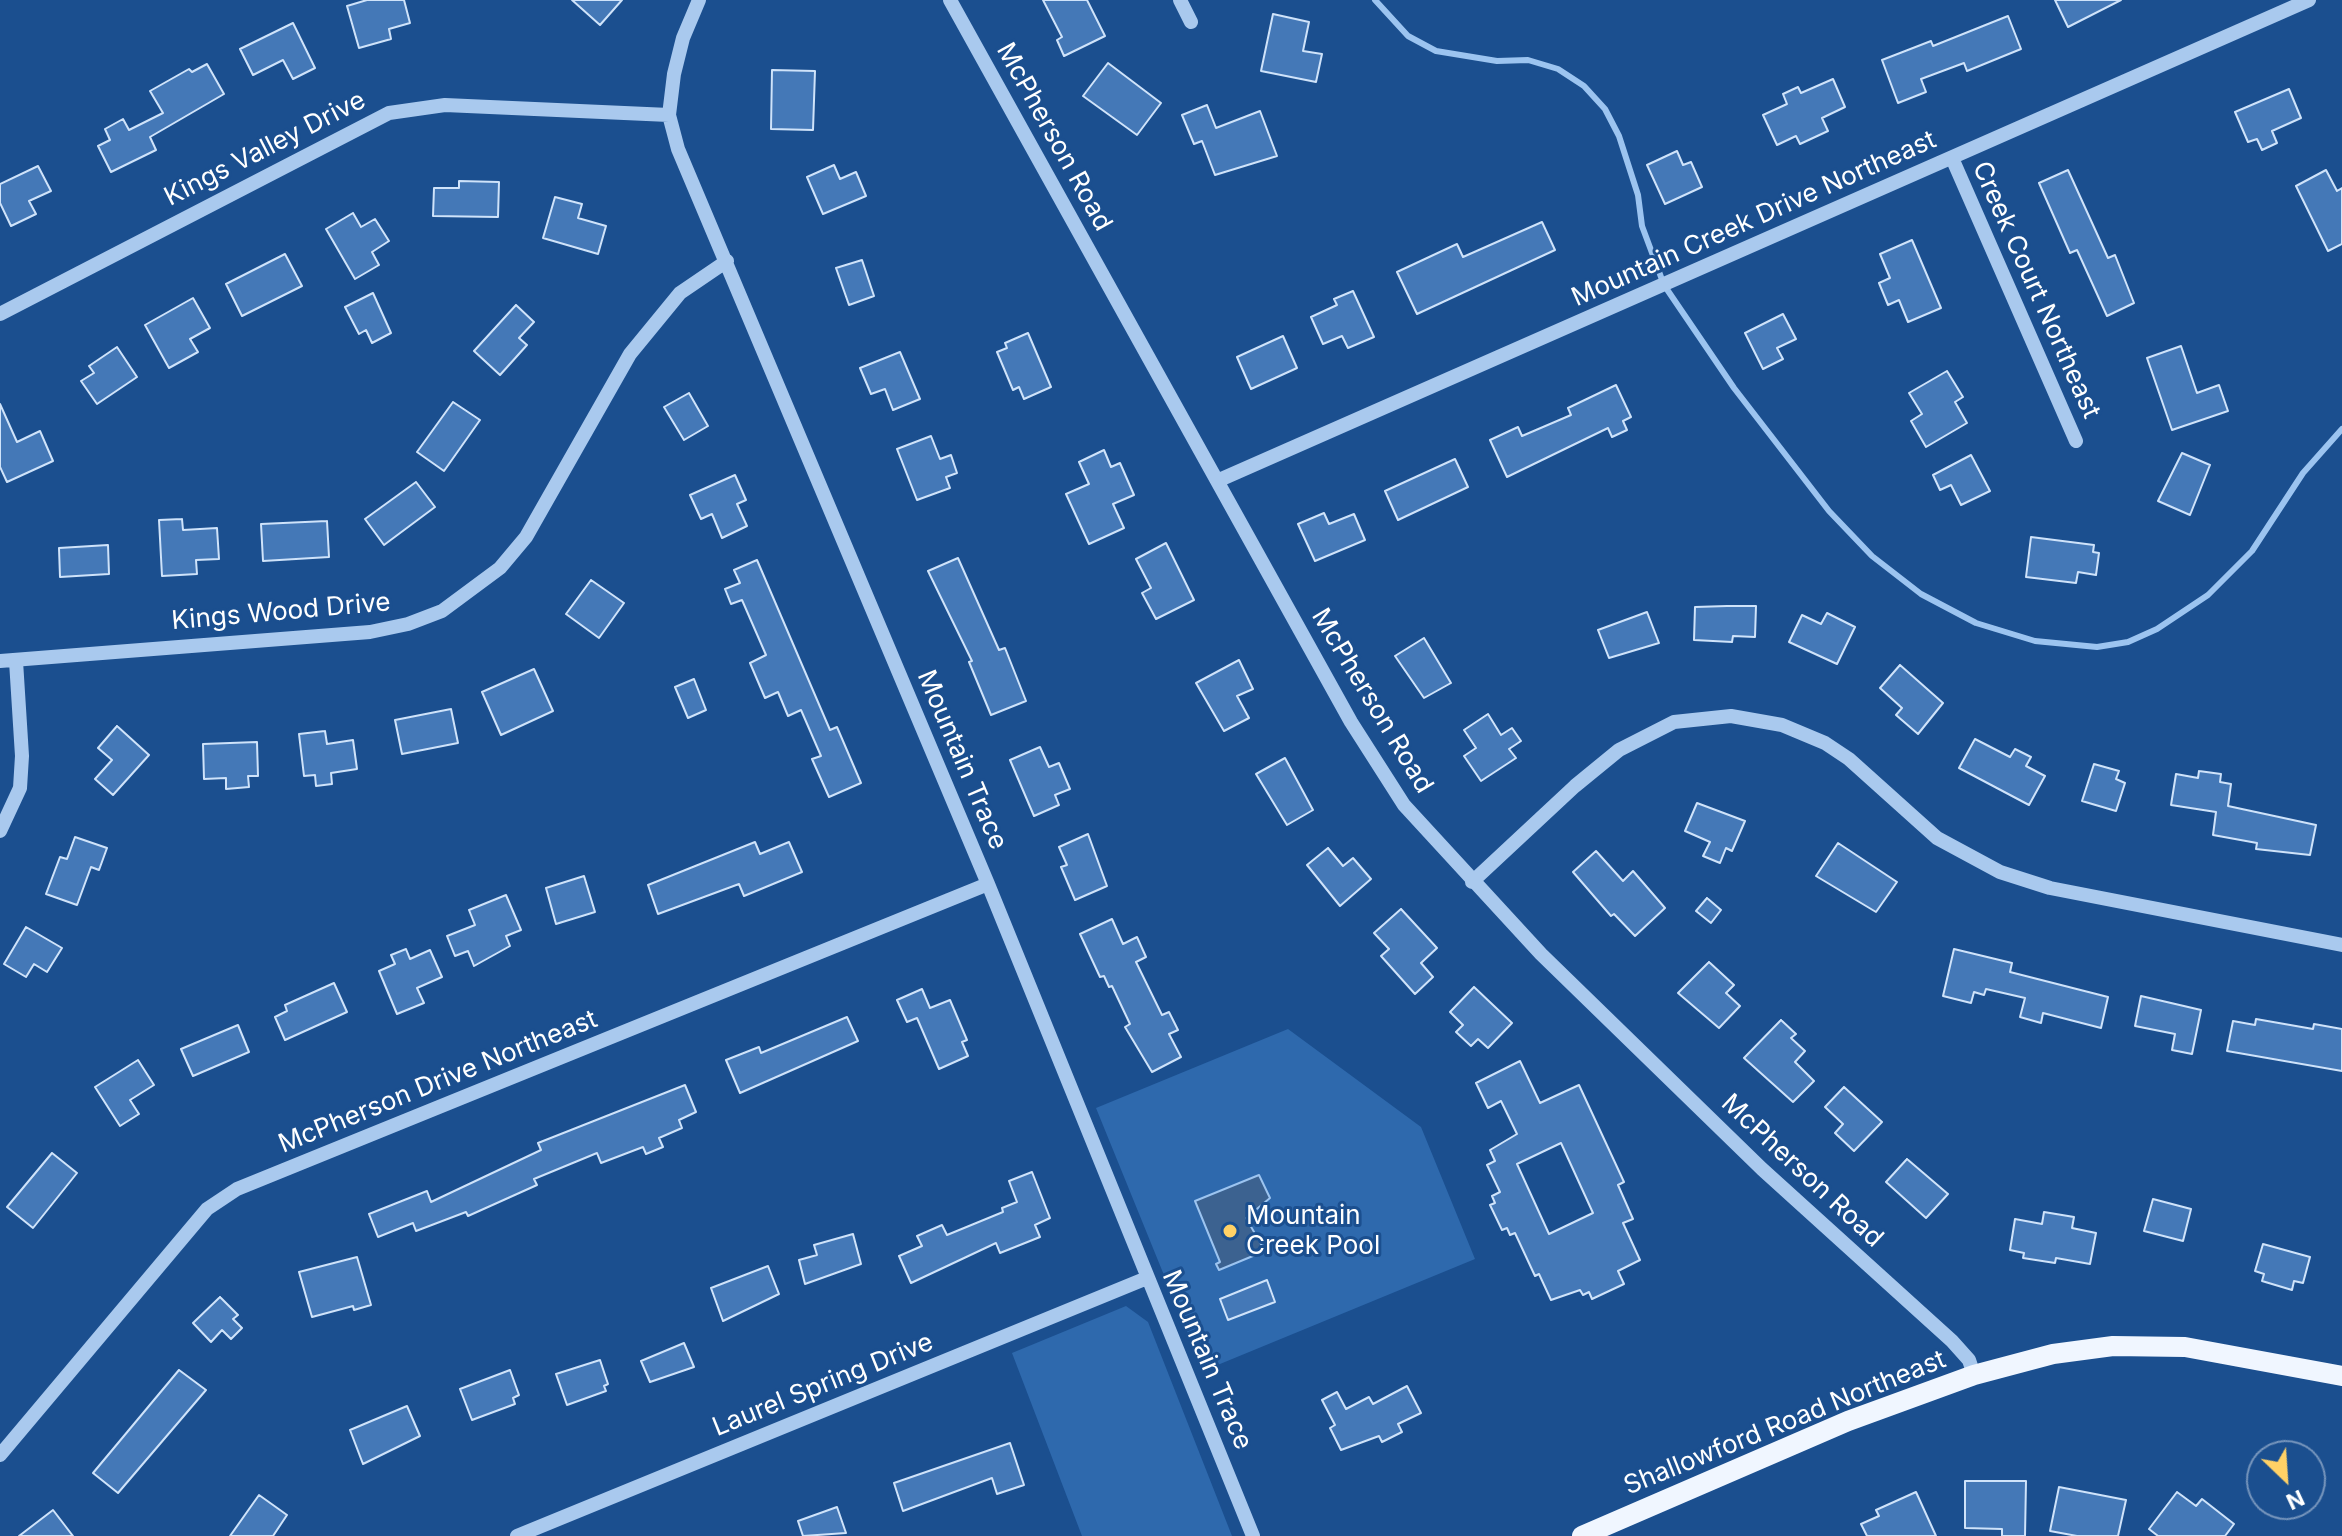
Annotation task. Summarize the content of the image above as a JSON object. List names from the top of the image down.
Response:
{
  "streets": {
    "main road": ["Shallowford Road Northeast"],
    "street": [
      "McPherson Road",
      "Kings Valley Drive",
      "Mountain Creek Drive Northeast",
      "Creek Court Northeast",
      "Kings Wood Drive",
      "Mountain Trace",
      "McPherson Drive Northeast",
      "Laurel Spring Drive"
    ]
  },
  "crossings": [
    ["McPherson Road", "Mountain Creek Drive Northeast"],
    ["McPherson Road", "Shallowford Road Northeast"],
    ["Kings Valley Drive", "Mountain Trace"],
    ["Mountain Creek Drive Northeast", "Creek Court Northeast"],
    ["Kings Wood Drive", "Mountain Trace"],
    ["Mountain Trace", "McPherson Drive Northeast"],
    ["Mountain Trace", "Laurel Spring Drive"]
  ],
  "places": ["Mountain Creek Pool"],
  "north": "bottom right"
}
